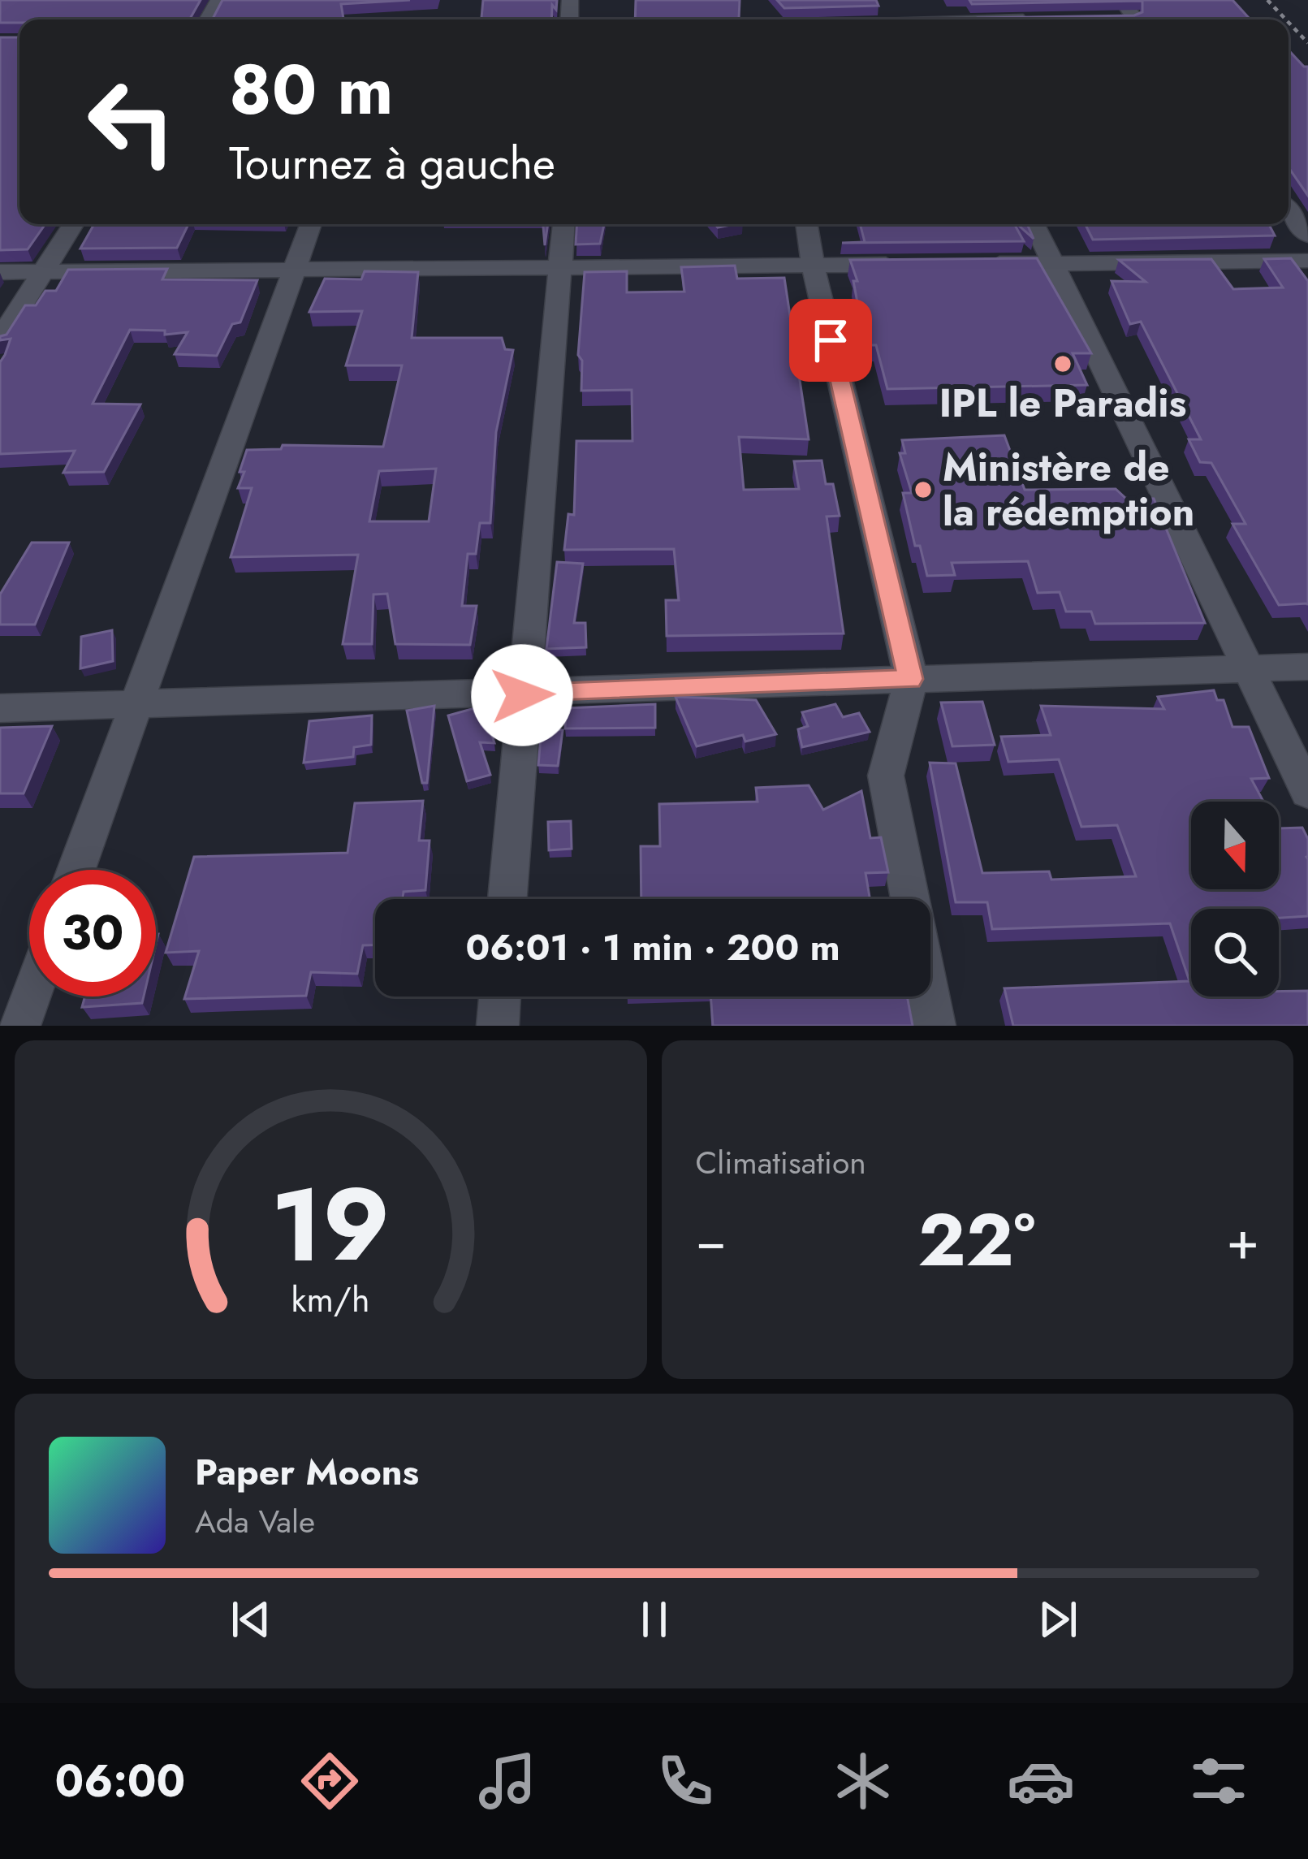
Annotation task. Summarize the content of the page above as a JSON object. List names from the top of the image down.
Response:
{
  "places": ["IPL le Paradis", "Ministère de la rédemption"],
  "north": "bottom",
  "page": {
    "turn": ["80 m", "Tournez à gauche"],
    "limit": "30",
    "trip": "06:01 · 1 min · 200 m",
    "tile": "Climatisation",
    "heat": ["−", "22°", "+"],
    "song": ["Paper Moons", "Ada Vale"],
    "tabs": "06:00",
    "gauge": ["19", "km/h"]
  }
}
